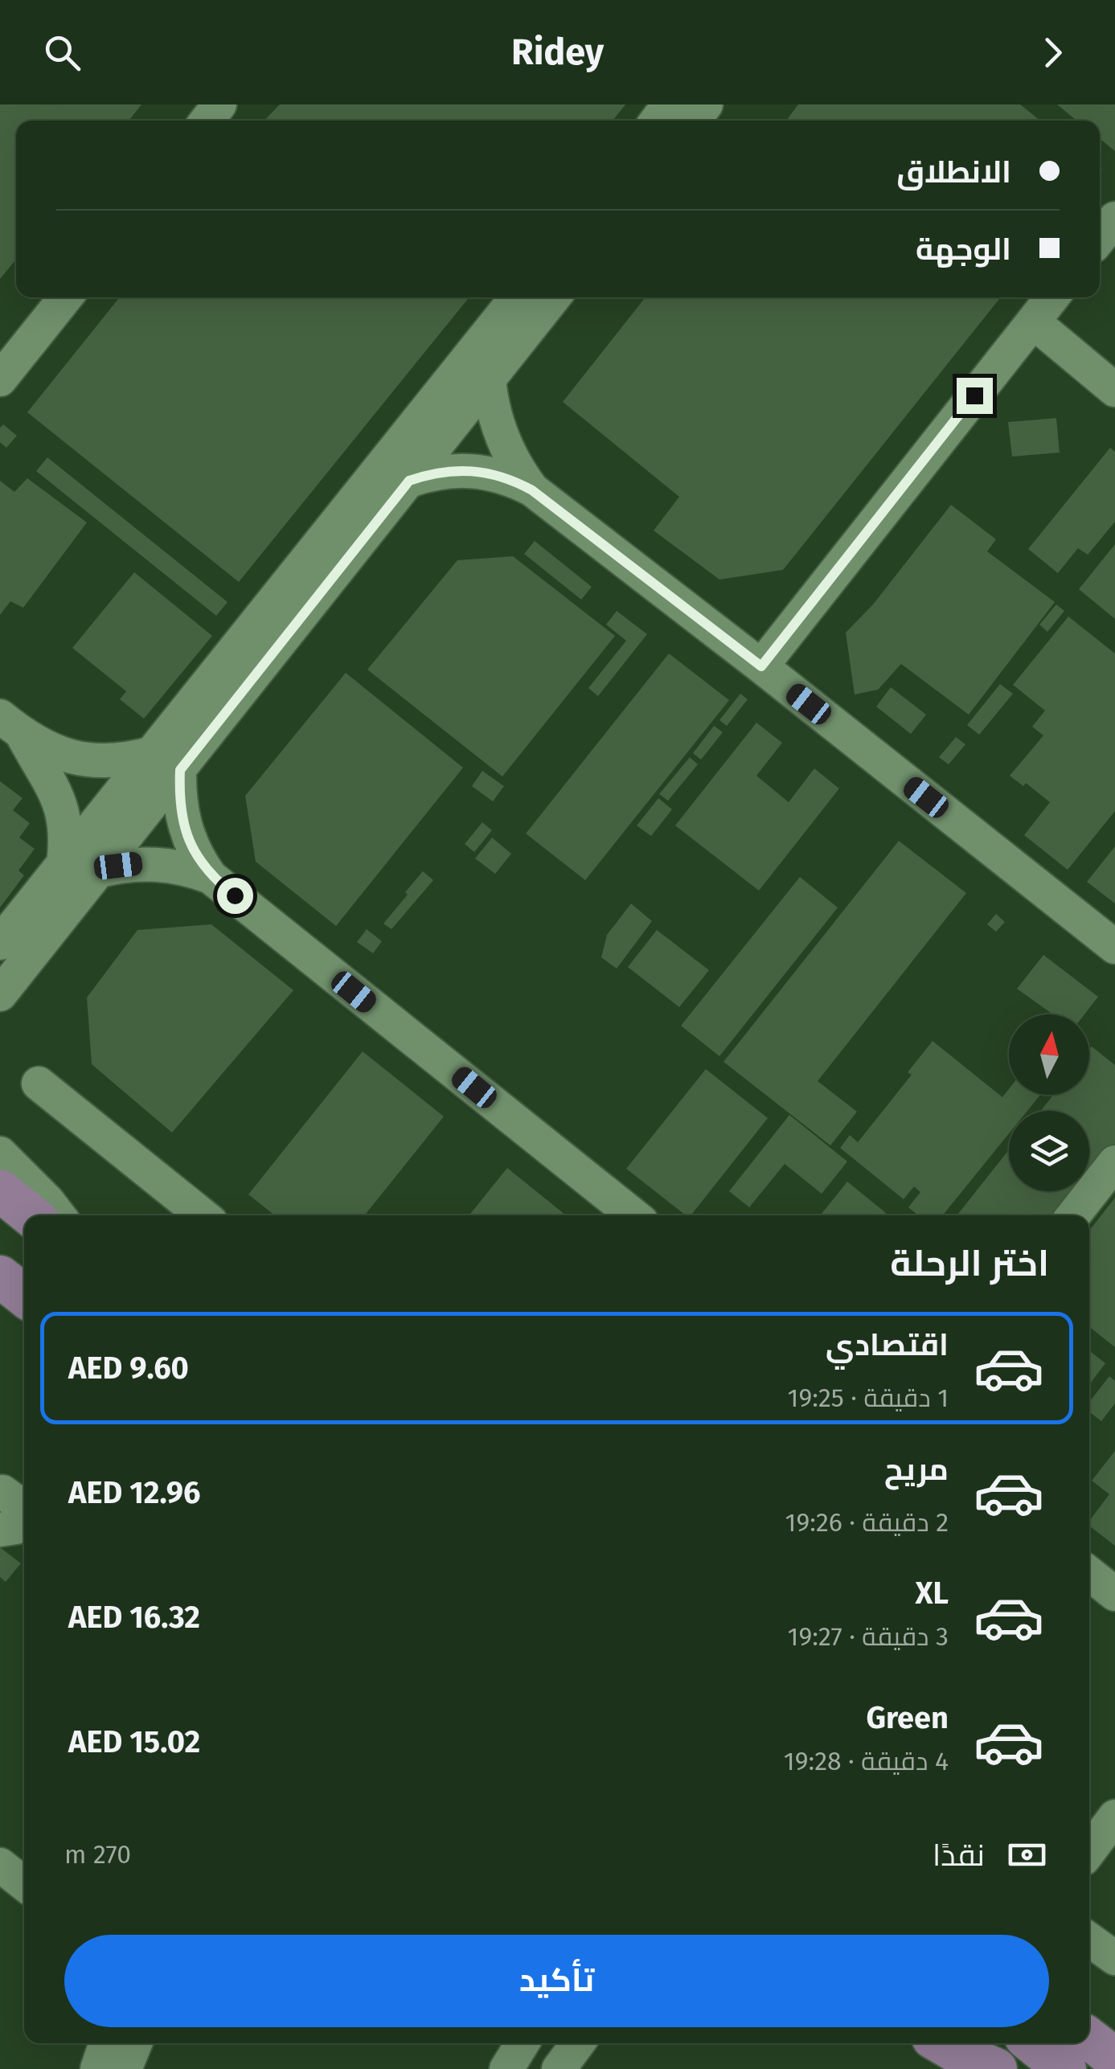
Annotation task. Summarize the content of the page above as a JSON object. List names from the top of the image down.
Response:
{
  "north": "top",
  "page": {
    "header": "Ridey",
    "banner": ["الانطلاق", "الوجهة"],
    "heading": "اختر الرحلة",
    "list": [
      {
        "name": "اقتصادي",
        "note": "1 دقيقة · 19:25",
        "value": "AED 9.60"
      },
      {
        "name": "مريح",
        "note": "2 دقيقة · 19:26",
        "value": "AED 12.96"
      },
      {
        "name": "XL",
        "note": "3 دقيقة · 19:27",
        "value": "AED 16.32"
      },
      {
        "name": "Green",
        "note": "4 دقيقة · 19:28",
        "value": "AED 15.02"
      }
    ],
    "pay": ["نقدًا", "270 m"],
    "buttons": "تأكيد"
  }
}
